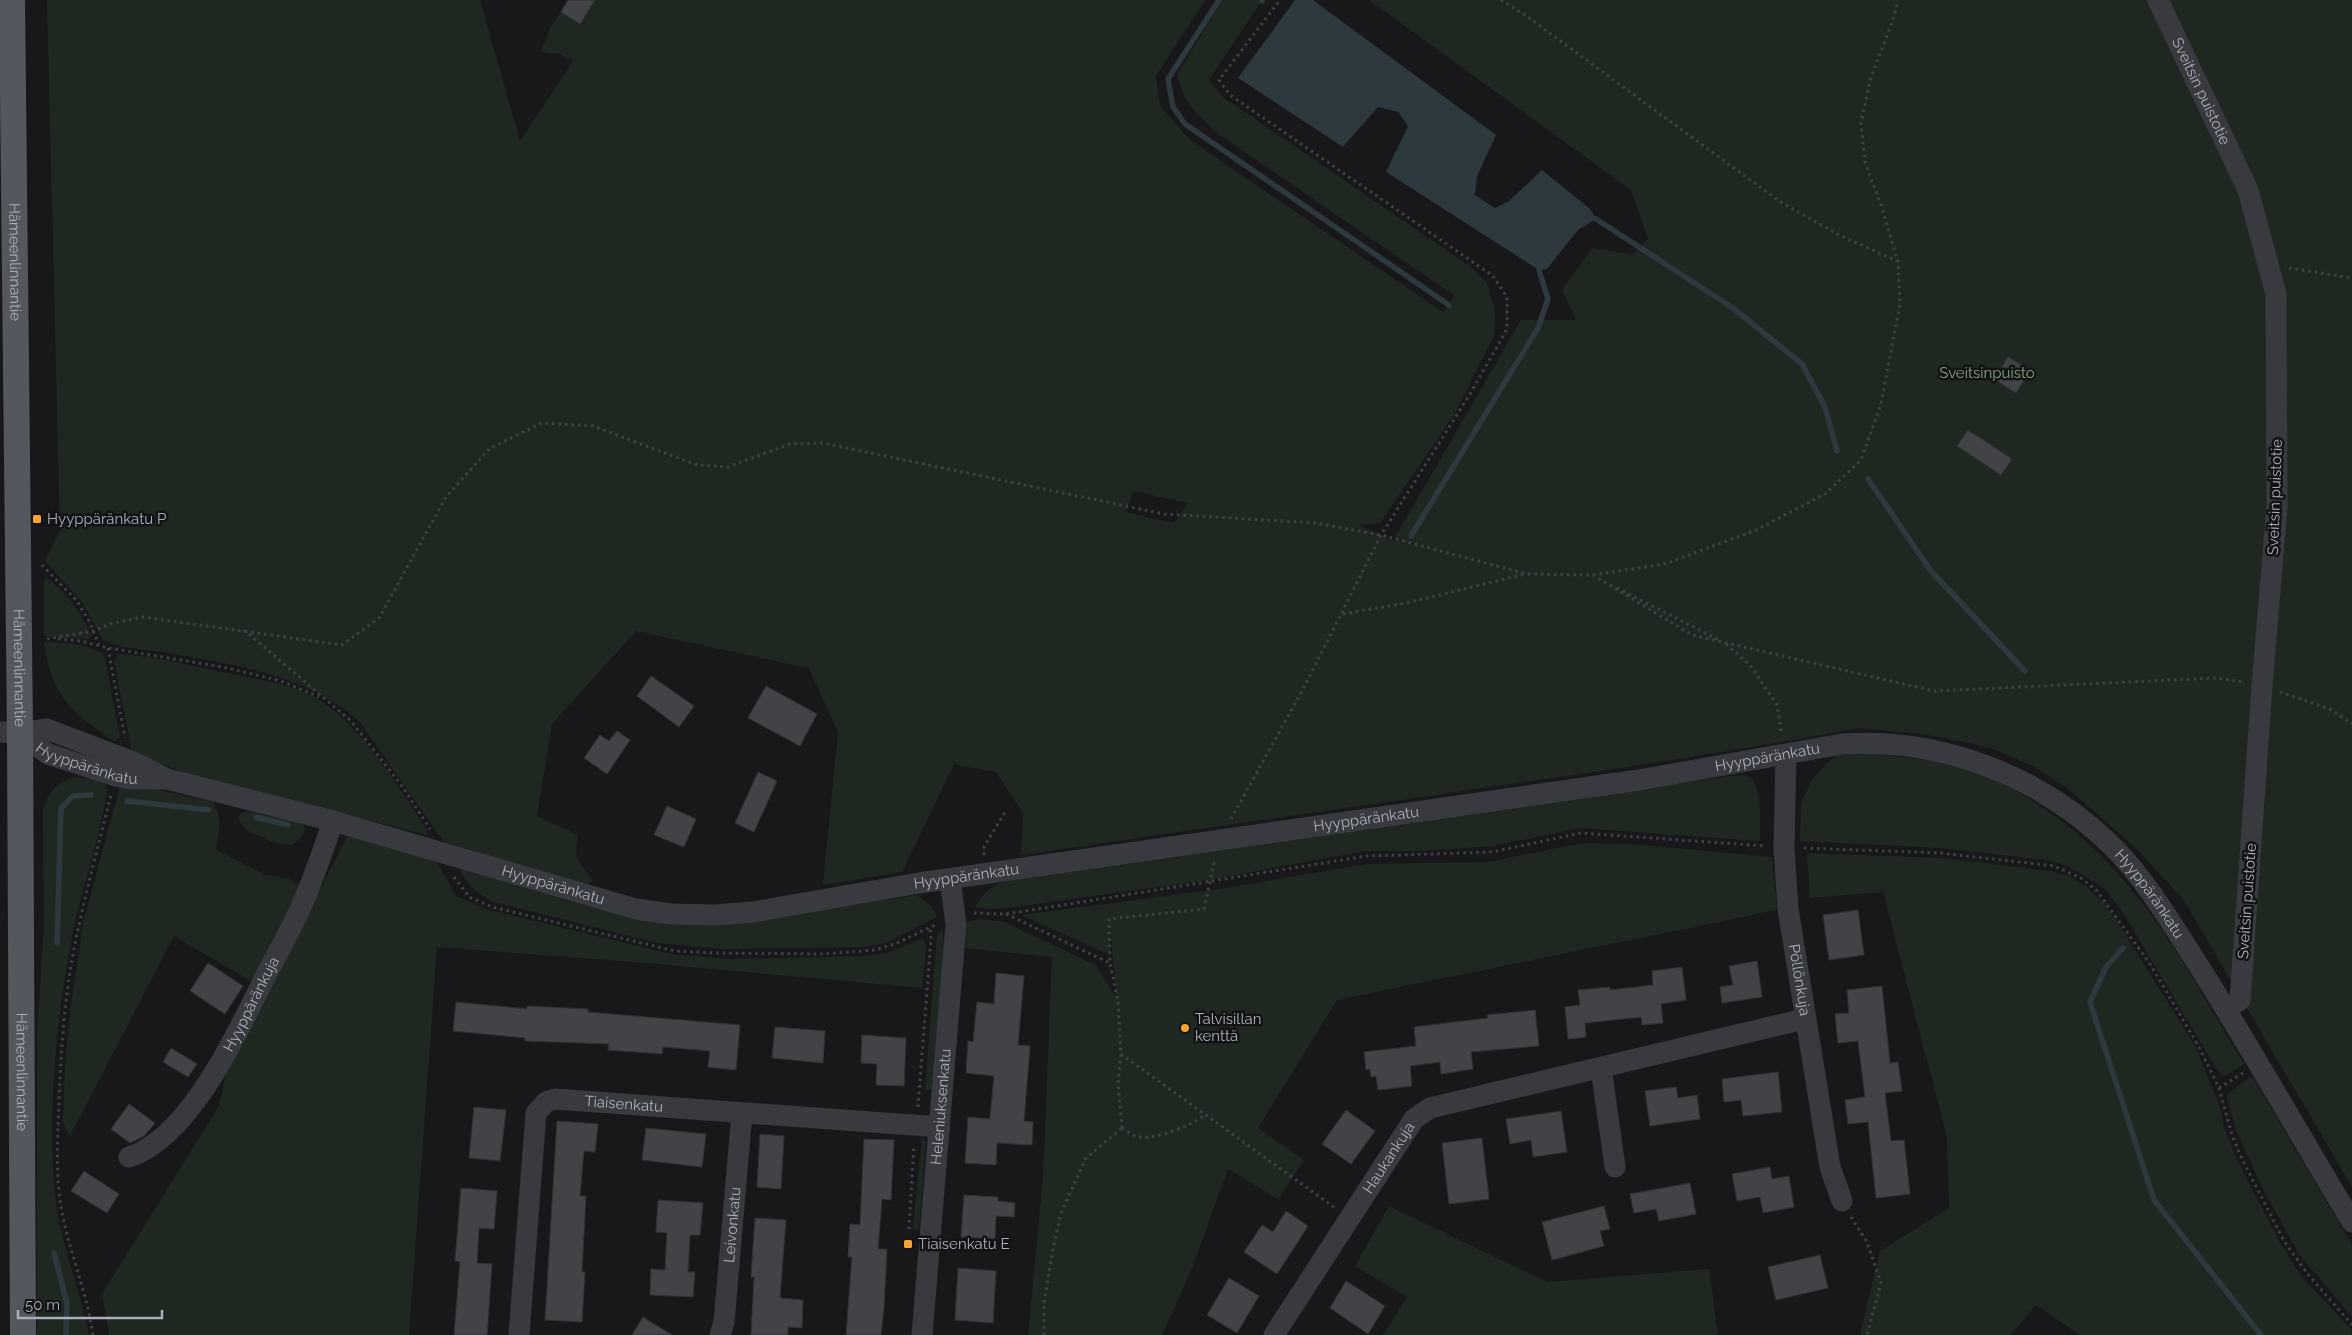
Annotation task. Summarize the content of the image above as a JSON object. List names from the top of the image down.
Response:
{
  "streets": {
    "main road": ["Hämeenlinnantie"],
    "street": [
      "Sveitsin puistotie",
      "Hyyppäränkatu",
      "Pöllönkuja",
      "Hyyppäränkuja",
      "Tiaisenkatu",
      "Heleniuksenkatu",
      "Haukankuja",
      "Leivonkatu"
    ]
  },
  "crossings": [
    ["Sveitsin puistotie", "Hyyppäränkatu"],
    ["Hämeenlinnantie", "Hyyppäränkatu"],
    ["Hyyppäränkatu", "Pöllönkuja"],
    ["Hyyppäränkatu", "Hyyppäränkuja"],
    ["Hyyppäränkatu", "Heleniuksenkatu"],
    ["Pöllönkuja", "Haukankuja"],
    ["Tiaisenkatu", "Heleniuksenkatu"],
    ["Tiaisenkatu", "Leivonkatu"]
  ],
  "parks": ["Sveitsinpuisto"],
  "places": {
    "transit": ["Hyyppäränkatu P", "Tiaisenkatu E"],
    "other": ["Talvisillan kenttä"]
  },
  "scale_bar": "50 m"
}
